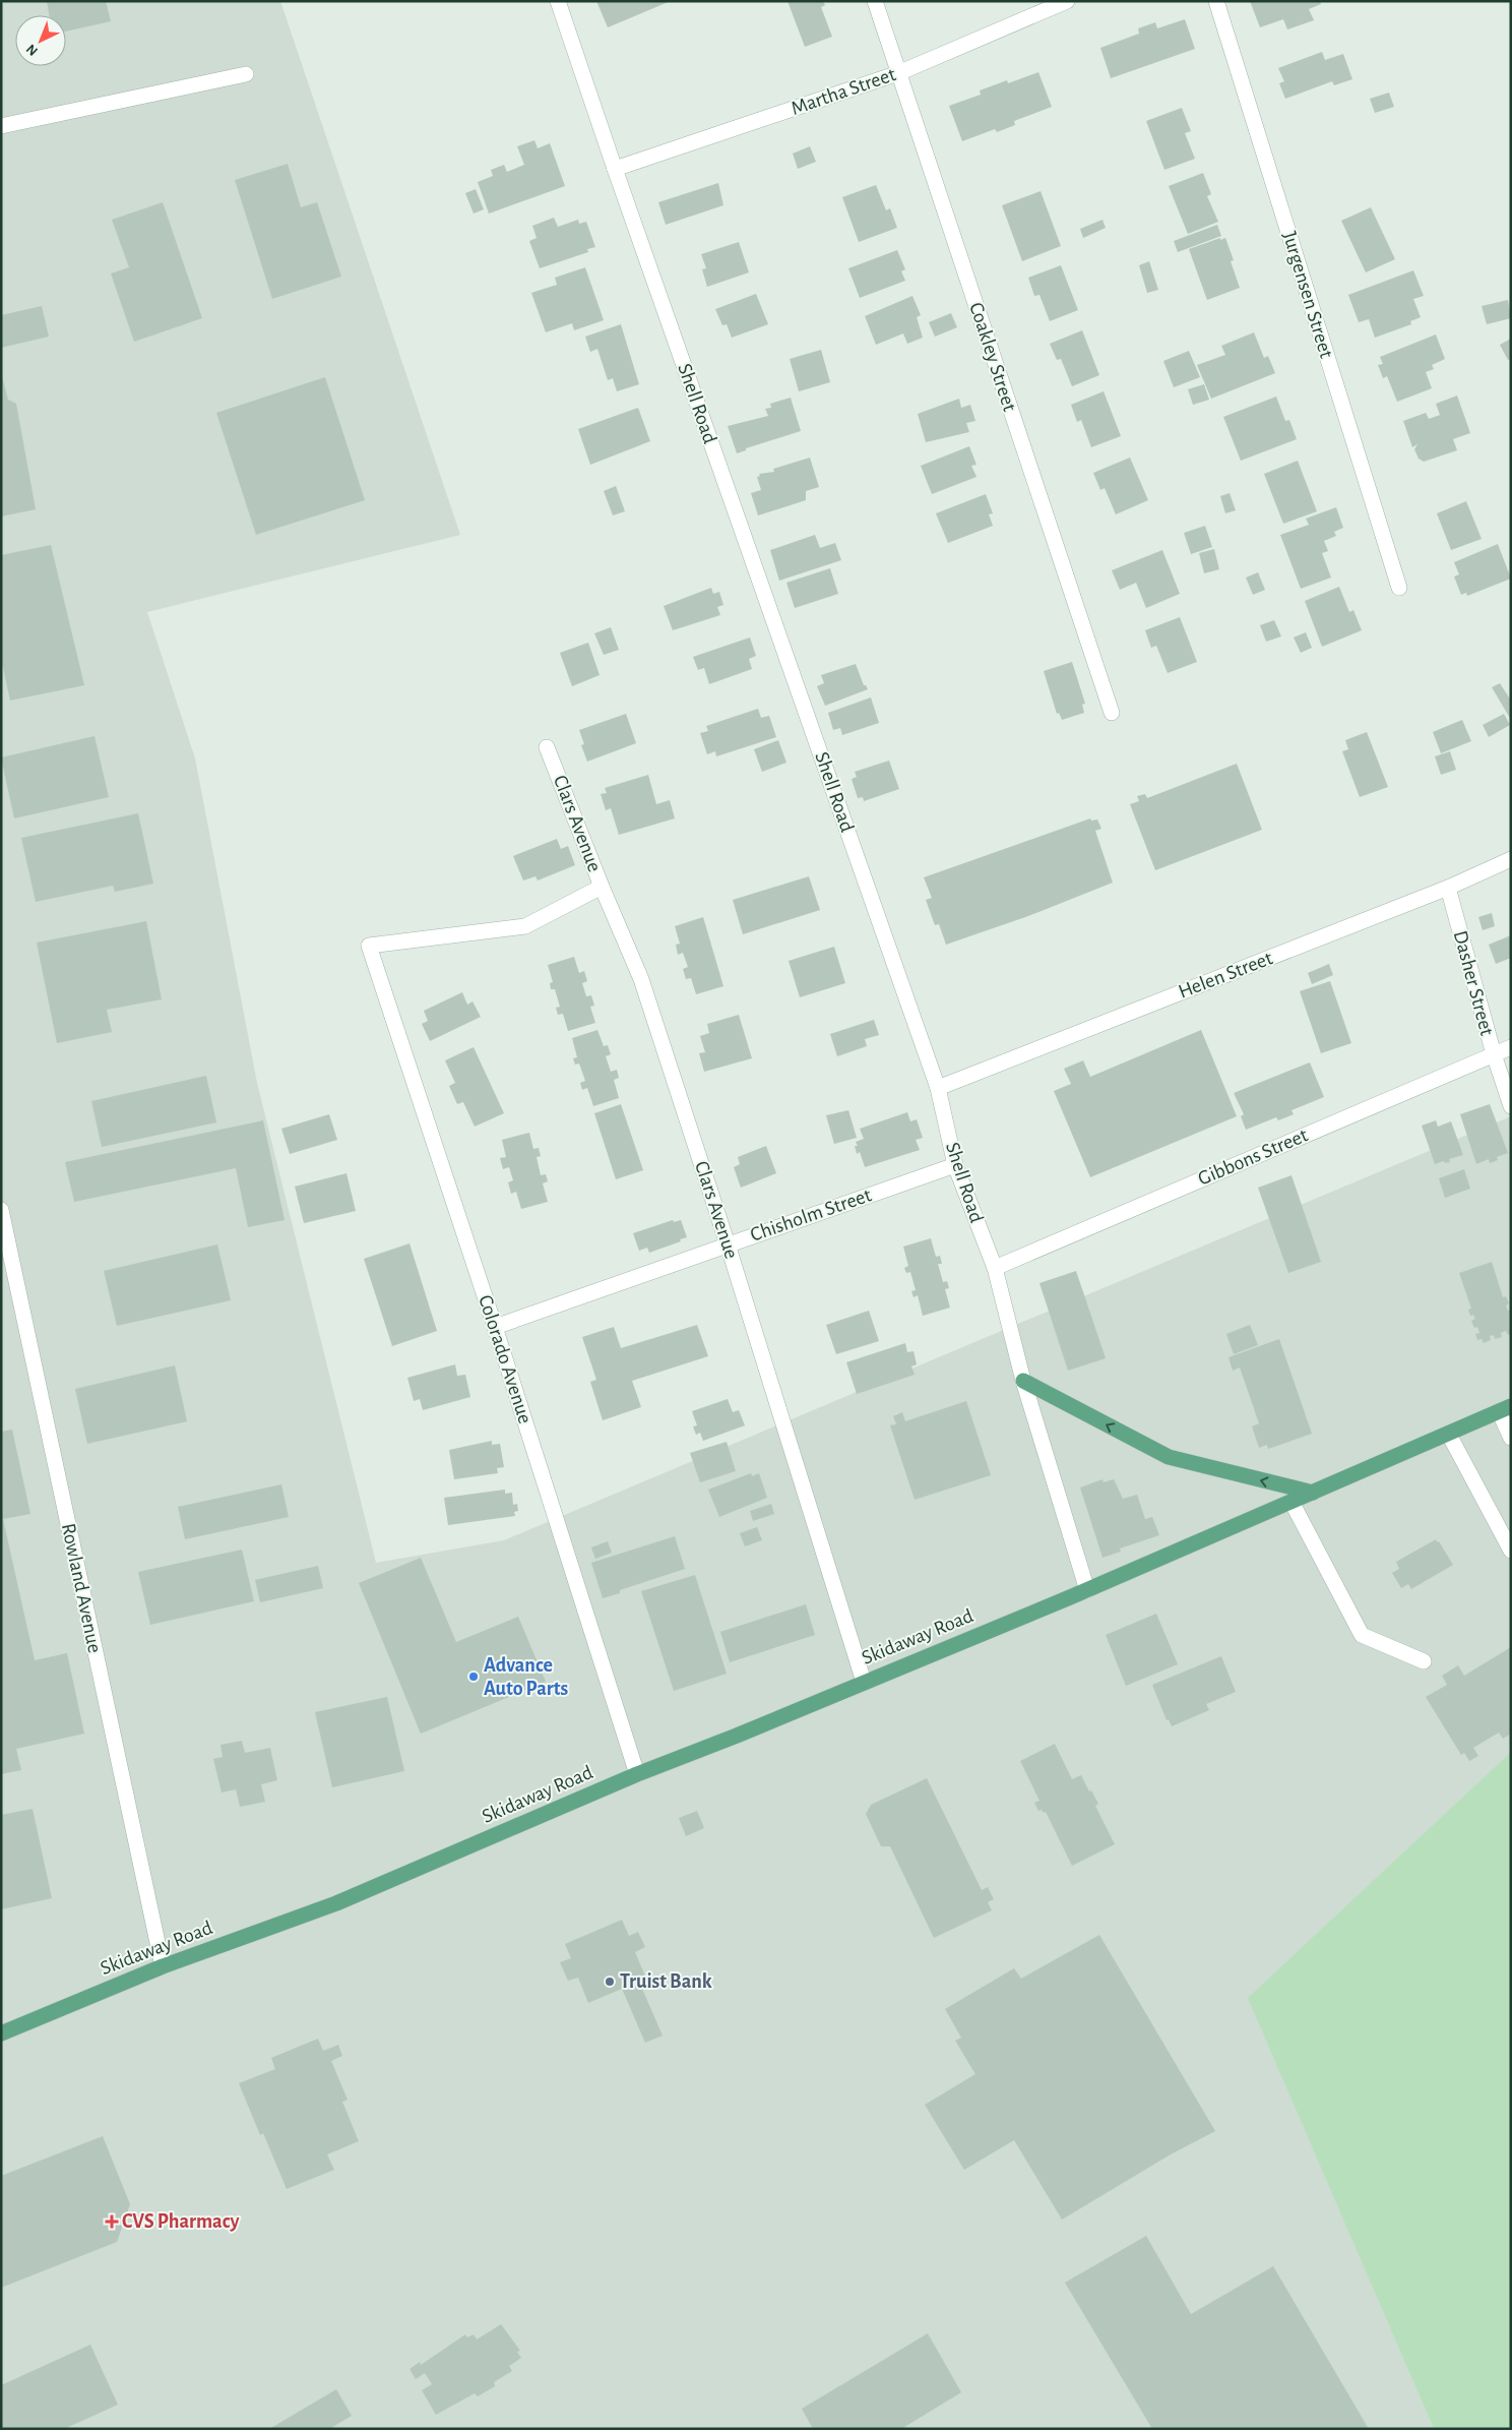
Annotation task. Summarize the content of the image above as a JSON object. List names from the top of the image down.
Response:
{
  "streets": {
    "main road": ["Skidaway Road"],
    "street": [
      "Martha Street",
      "Jurgensen Street",
      "Coakley Street",
      "Shell Road",
      "Clars Avenue",
      "Helen Street",
      "Dasher Street",
      "Gibbons Street",
      "Chisholm Street",
      "Colorado Avenue",
      "Rowland Avenue"
    ]
  },
  "crossings": [
    ["Martha Street", "Coakley Street"],
    ["Martha Street", "Shell Road"],
    ["Shell Road", "Helen Street"],
    ["Shell Road", "Gibbons Street"],
    ["Shell Road", "Chisholm Street"],
    ["Shell Road", "Skidaway Road"],
    ["Clars Avenue", "Chisholm Street"],
    ["Clars Avenue", "Colorado Avenue"],
    ["Clars Avenue", "Skidaway Road"],
    ["Helen Street", "Dasher Street"],
    ["Dasher Street", "Gibbons Street"],
    ["Chisholm Street", "Colorado Avenue"],
    ["Colorado Avenue", "Skidaway Road"],
    ["Rowland Avenue", "Skidaway Road"]
  ],
  "places": {
    "other": ["Advance Auto Parts", "Truist Bank"],
    "health": ["CVS Pharmacy"]
  },
  "north": "bottom left"
}
